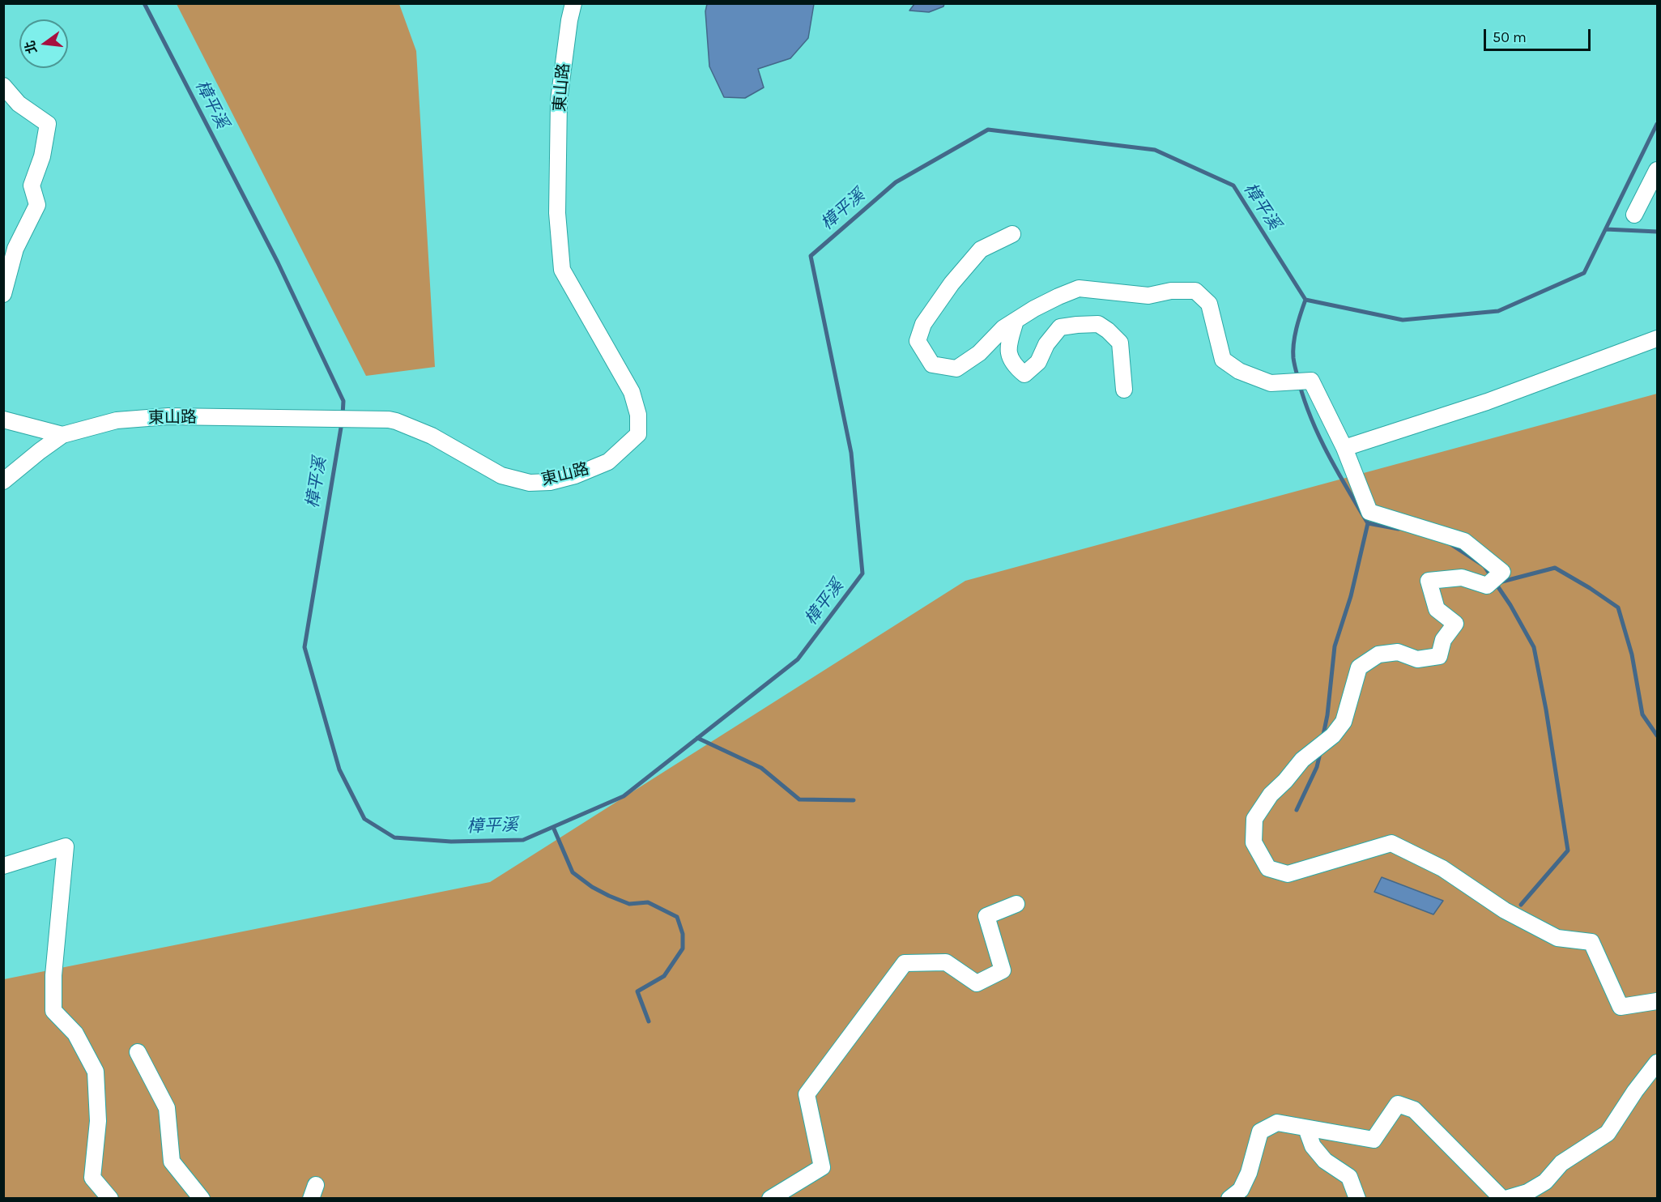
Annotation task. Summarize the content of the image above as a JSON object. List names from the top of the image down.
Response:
{
  "streets": {
    "street": ["東山路"]
  },
  "water": ["樟平溪"],
  "scale_bar": "50 m",
  "north": "left"
}
